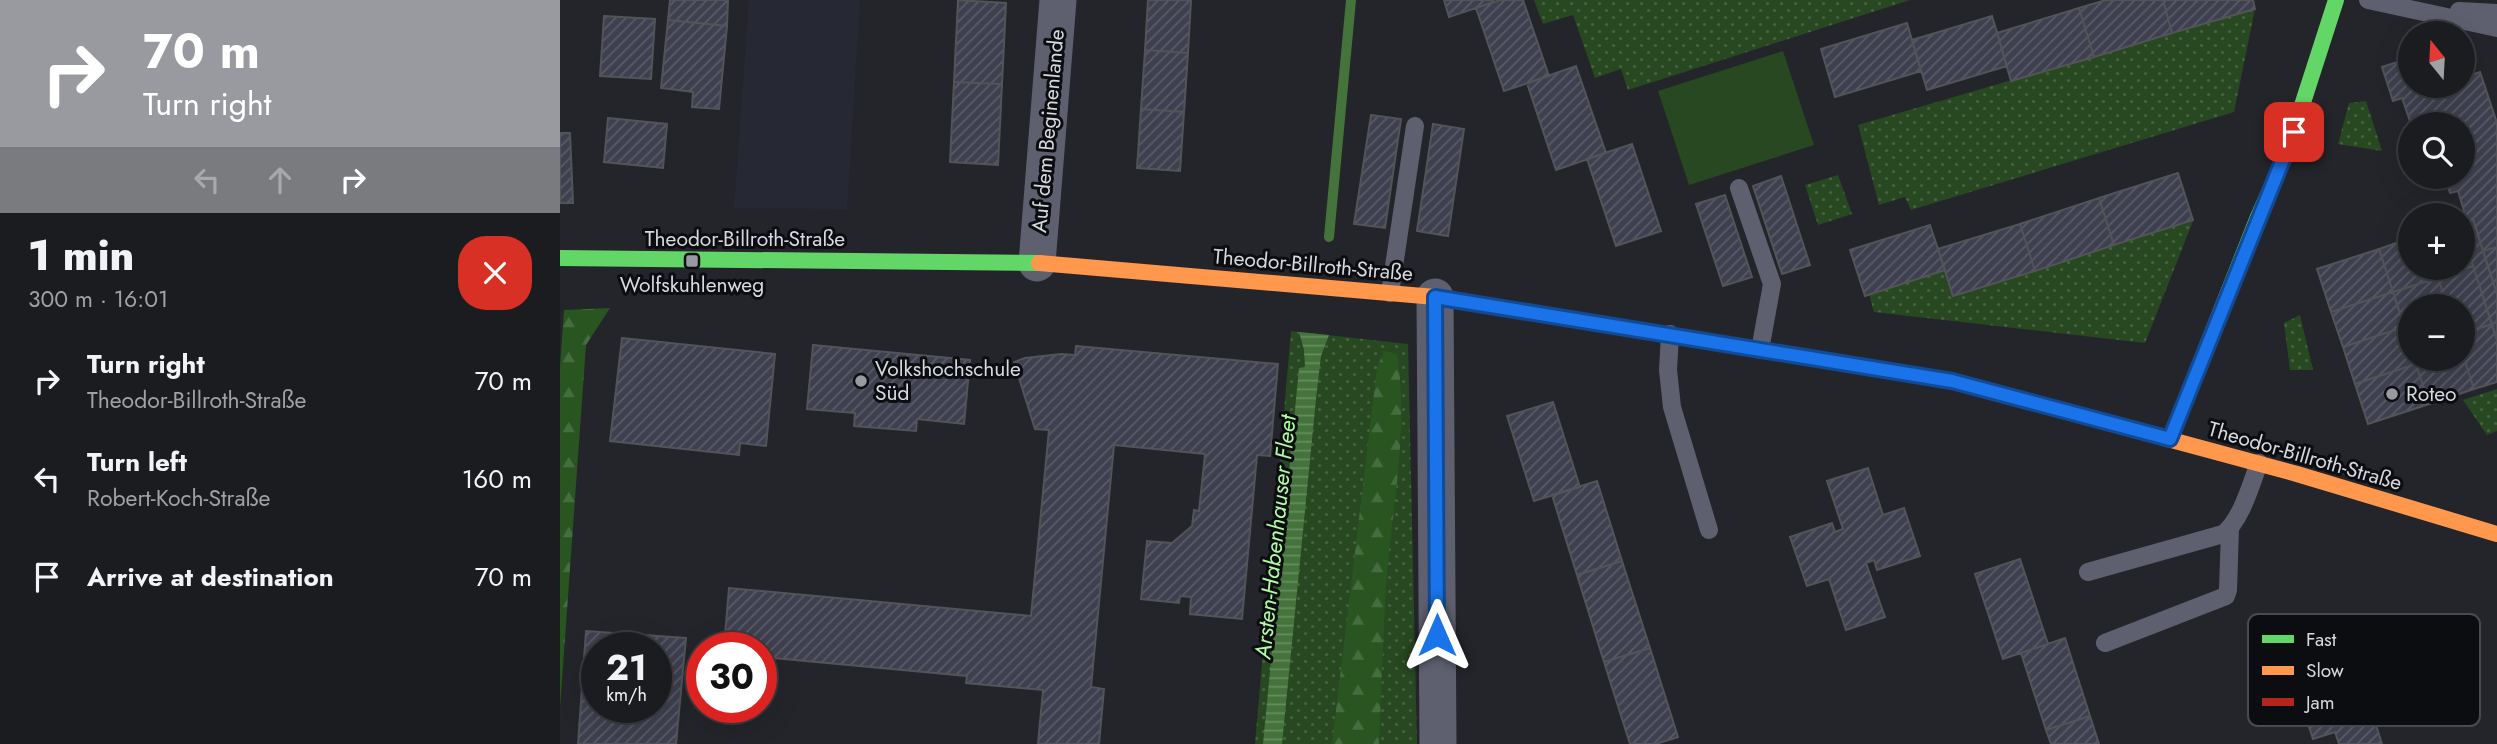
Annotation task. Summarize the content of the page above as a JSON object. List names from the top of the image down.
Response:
{
  "streets": {
    "street": ["Auf dem Beginenlande", "Theodor-Billroth-Straße"]
  },
  "crossings": [
    ["Auf dem Beginenlande", "Theodor-Billroth-Straße"]
  ],
  "water": ["Arsten-Habenhauser Fleet"],
  "places": {
    "transit": ["Wolfskuhlenweg"],
    "other": ["Volkshochschule Süd", "Roteo"]
  },
  "legend": ["Fast", "Slow", "Jam"],
  "north": "top",
  "page": {
    "turn": ["70 m", "Turn right"],
    "map_buttons": ["+", "−"],
    "heading": ["1 min", "300 m · 16:01"],
    "list": [
      {
        "name": "Turn right",
        "note": "Theodor-Billroth-Straße",
        "value": "70 m"
      },
      {
        "name": "Turn left",
        "note": "Robert-Koch-Straße",
        "value": "160 m"
      },
      {
        "name": "Arrive at destination",
        "value": "70 m"
      }
    ],
    "speed": "21 km/h",
    "limit": "30"
  }
}
